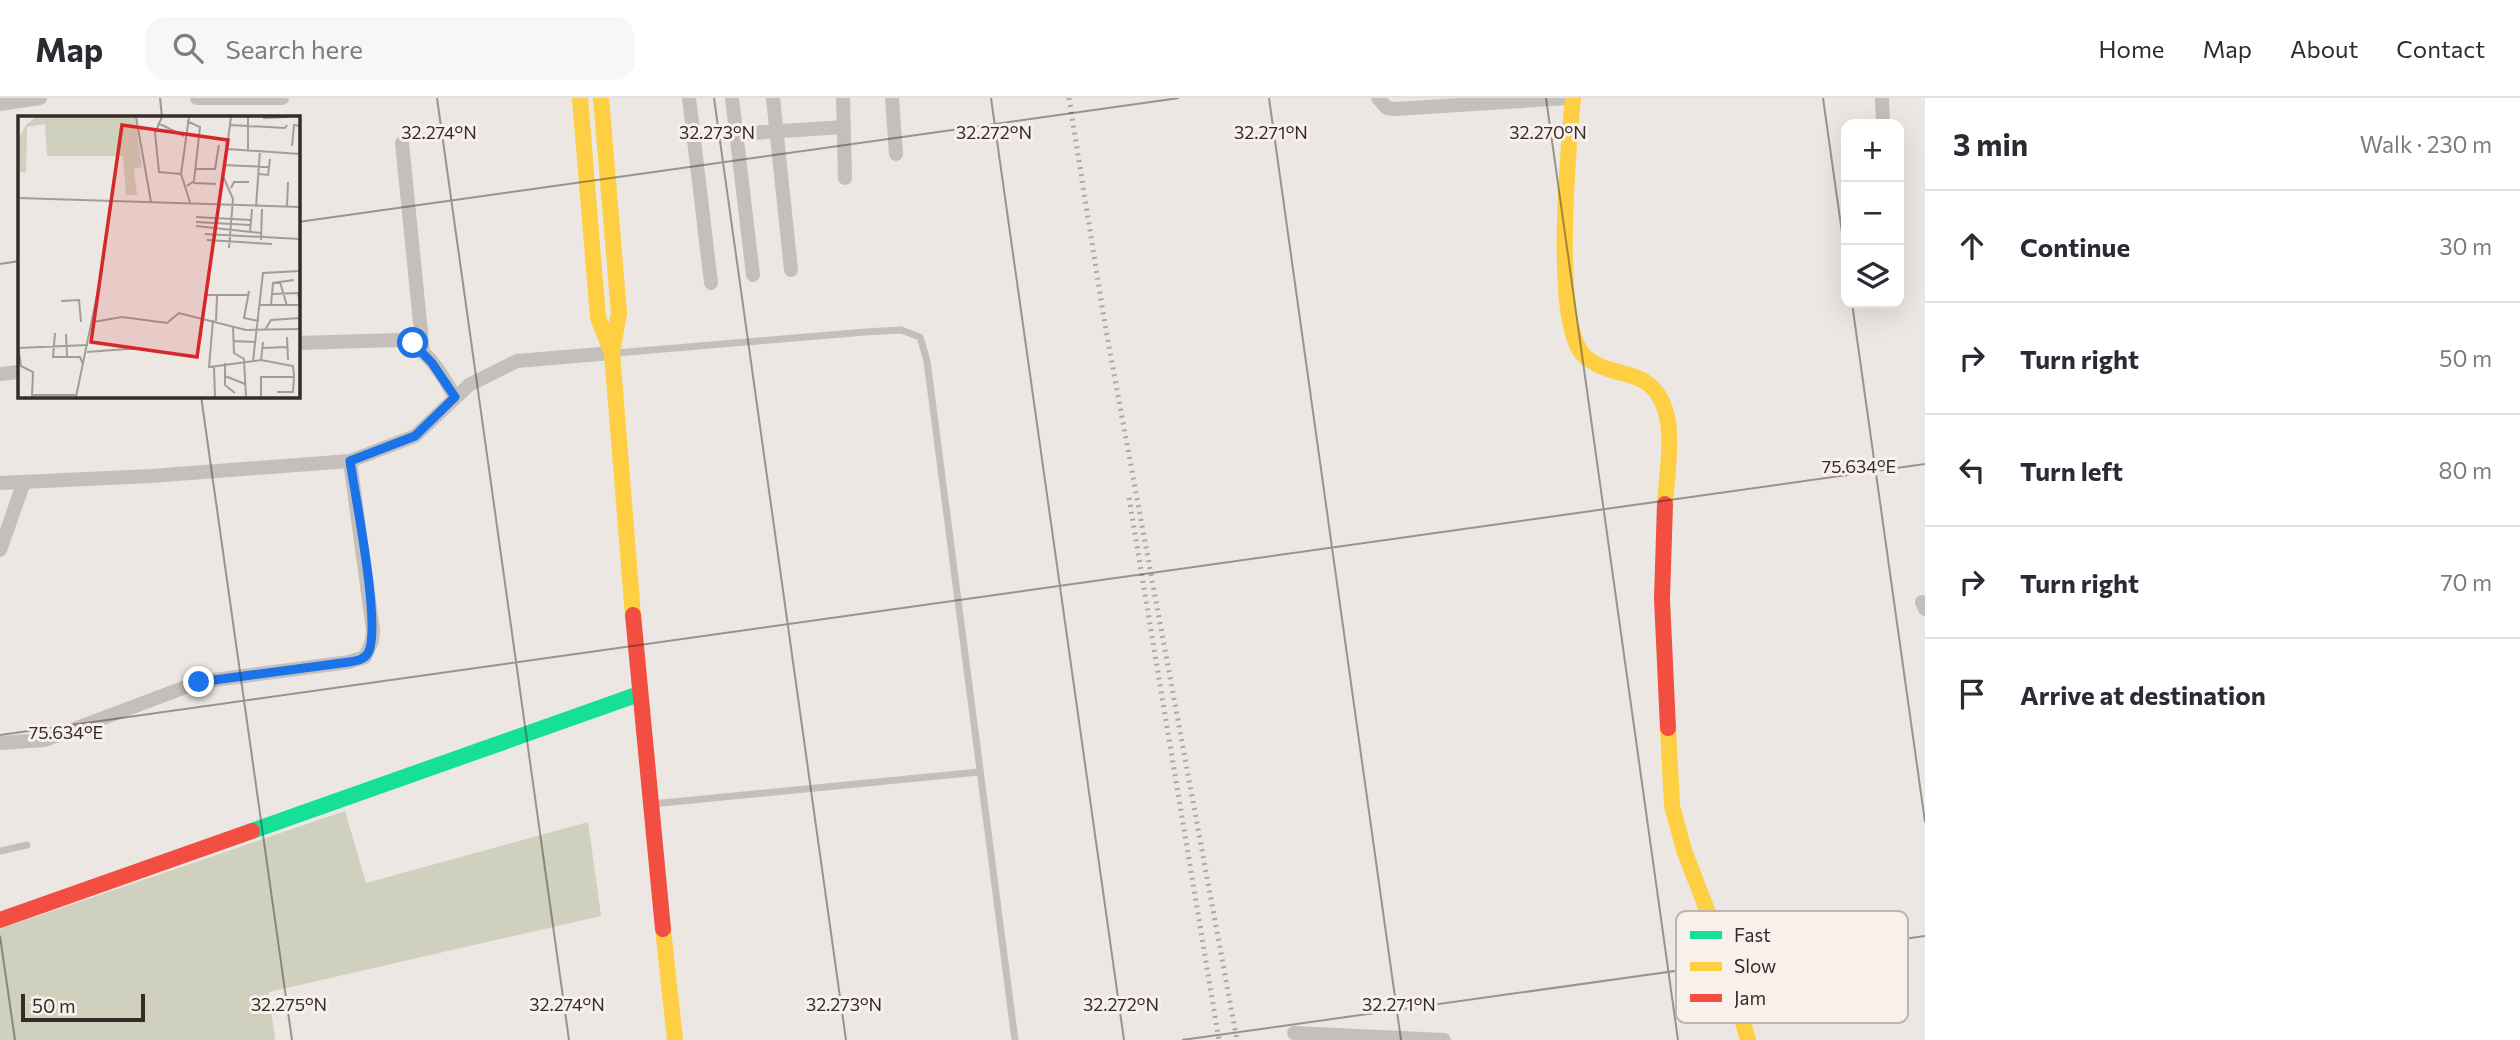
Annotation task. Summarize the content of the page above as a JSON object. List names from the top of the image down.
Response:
{
  "legend": ["Fast", "Slow", "Jam"],
  "scale_bar": "50 m",
  "page": {
    "header": "Map",
    "search": "Search here",
    "nav": [
      "Home",
      "Map",
      "About",
      "Contact"
    ],
    "heading": ["3 min", "Walk · 230 m"],
    "map_buttons": ["+", "−"],
    "list": [
      ["Continue", "30 m"],
      ["Turn right", "50 m"],
      ["Turn left", "80 m"],
      ["Turn right", "70 m"],
      "Arrive at destination"
    ],
    "scale": "50 m"
  },
  "coordinates": [
    "32.274°N",
    "32.273°N",
    "32.272°N",
    "32.271°N",
    "32.270°N",
    "75.634°E",
    "32.275°N"
  ]
}
